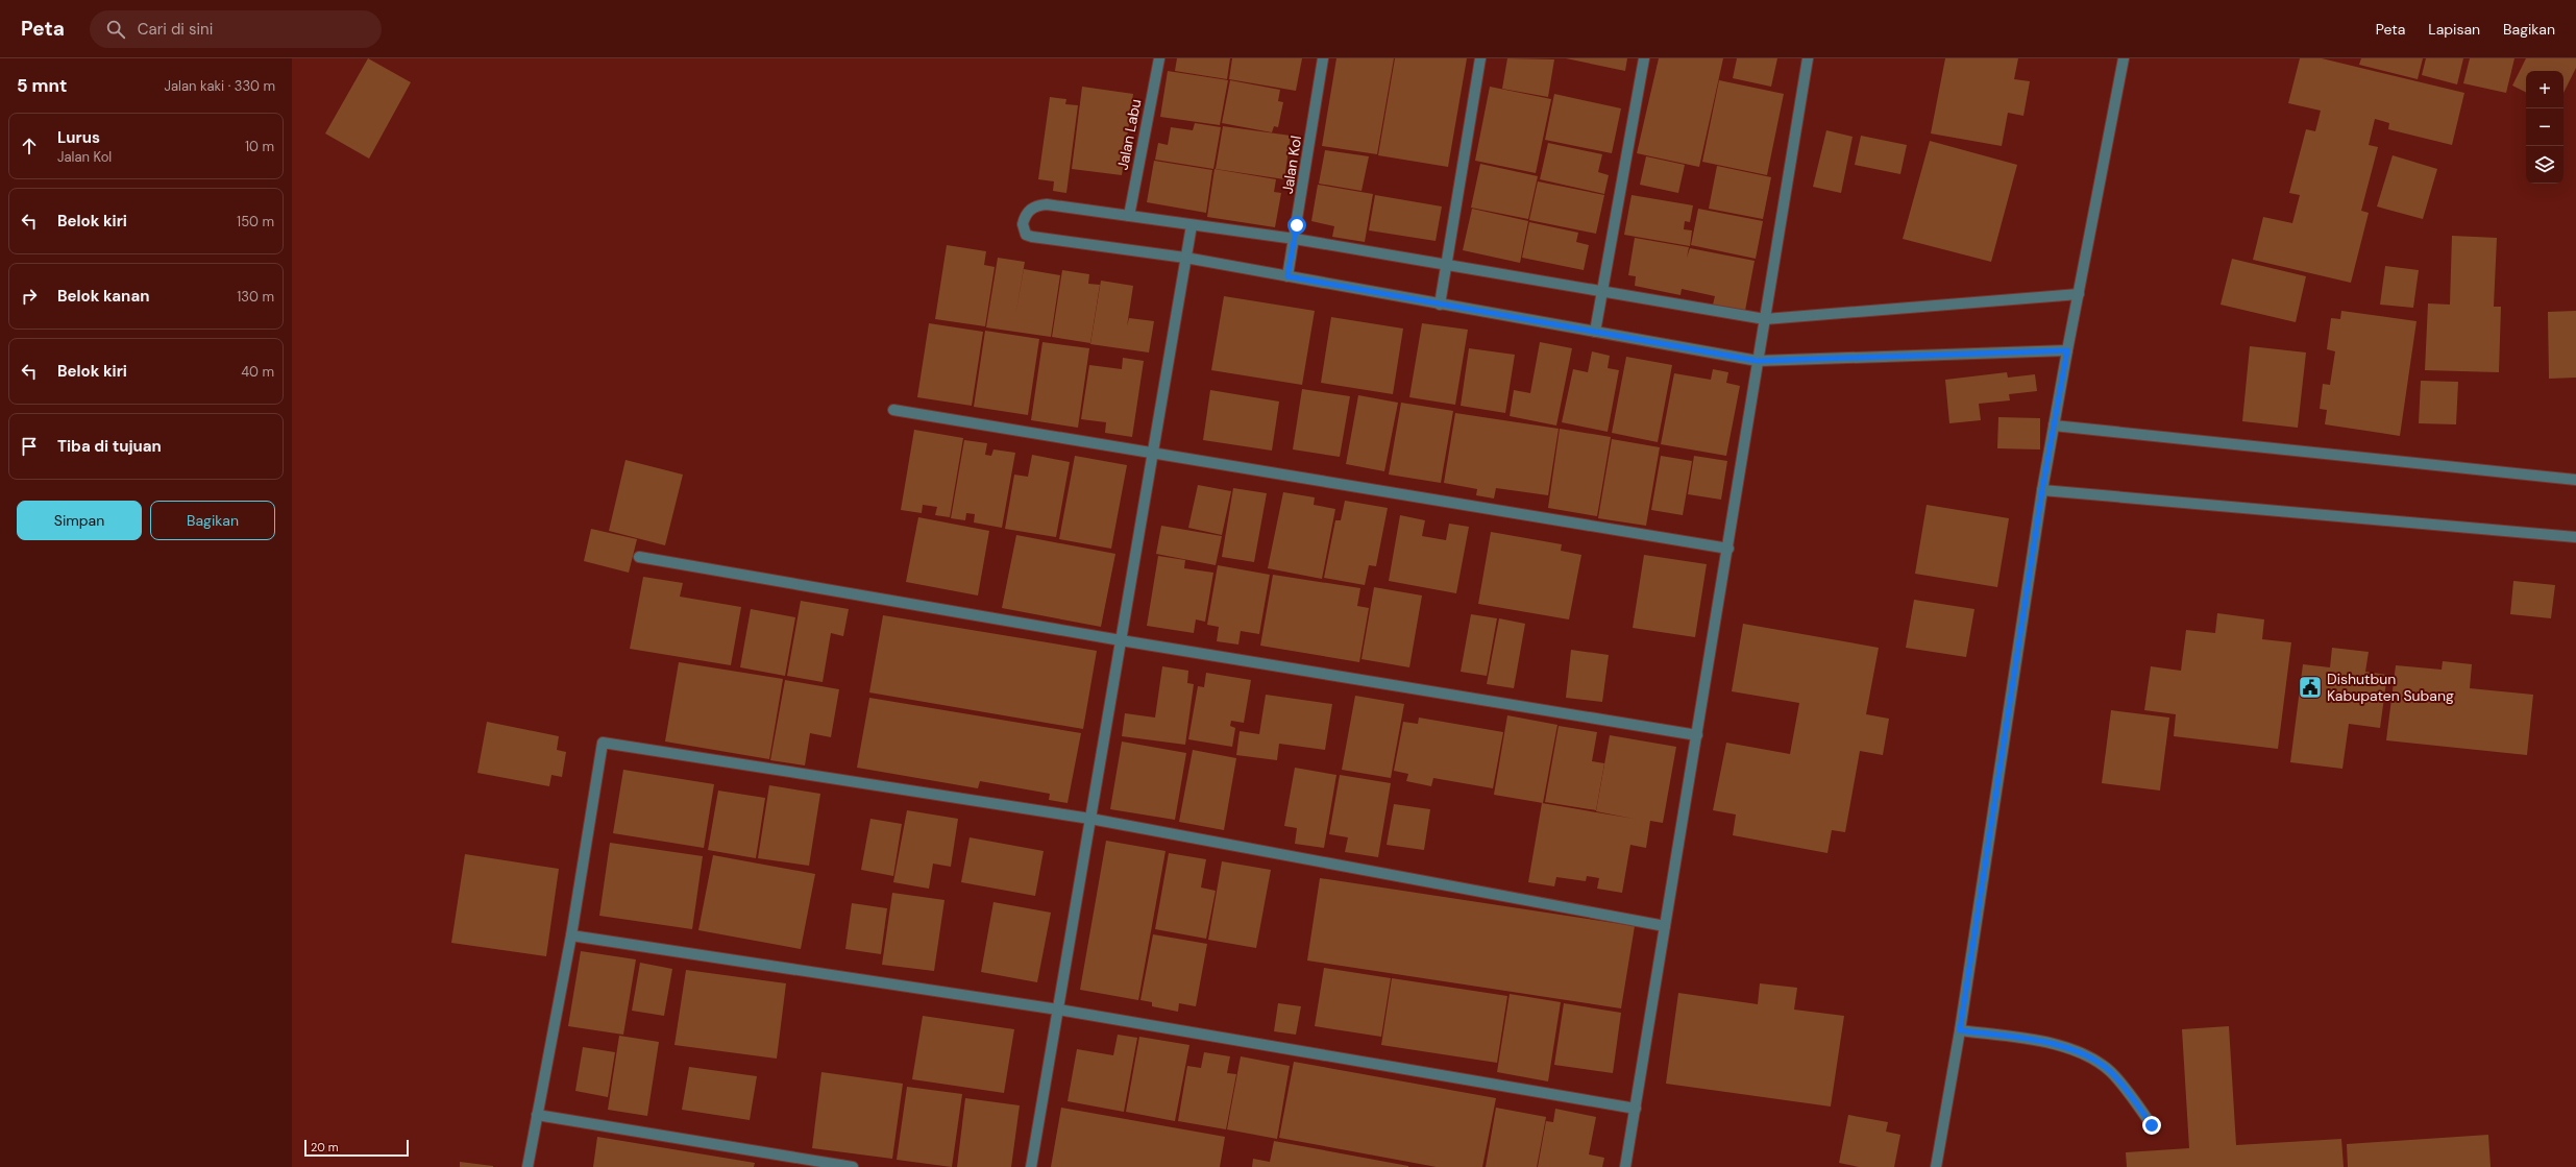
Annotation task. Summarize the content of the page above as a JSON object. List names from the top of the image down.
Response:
{
  "streets": {
    "street": ["Jalan Labu", "Jalan Kol"]
  },
  "places": {
    "public building": ["Dishutbun Kabupaten Subang"]
  },
  "scale_bar": "20 m",
  "page": {
    "header": "Peta",
    "search": "Cari di sini",
    "nav": ["Peta", "Lapisan", "Bagikan"],
    "heading": ["5 mnt", "Jalan kaki · 330 m"],
    "map_buttons": ["+", "−"],
    "list": [
      ["Lurus", "Jalan Kol", "10 m"],
      ["Belok kiri", "150 m"],
      ["Belok kanan", "130 m"],
      ["Belok kiri", "40 m"],
      "Tiba di tujuan"
    ],
    "buttons": ["Simpan", "Bagikan"],
    "scale": "20 m"
  }
}
